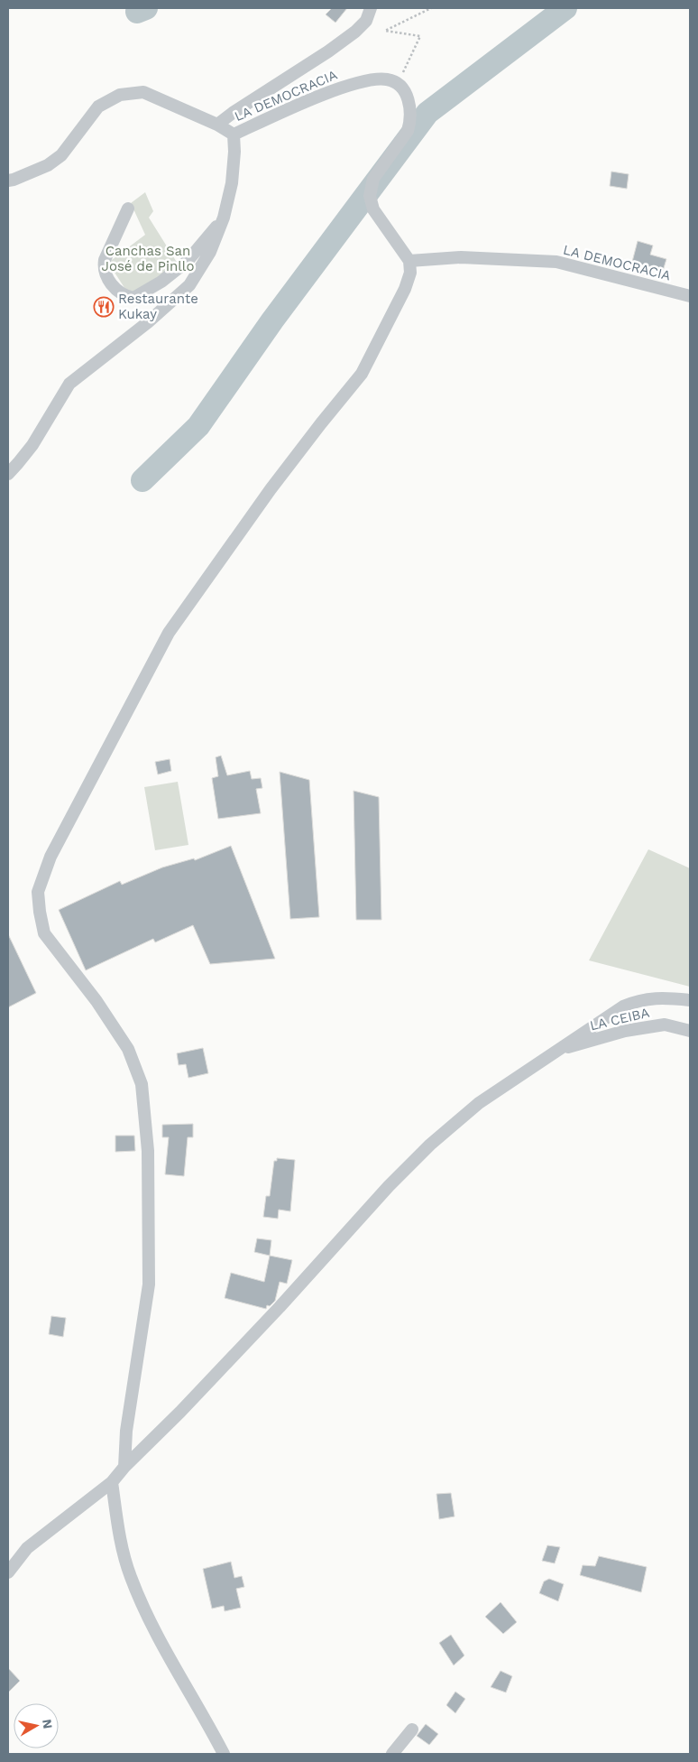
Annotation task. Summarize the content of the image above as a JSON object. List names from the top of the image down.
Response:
{
  "streets": {
    "street": ["LA DEMOCRACIA", "LA CEIBA"]
  },
  "parks": ["Canchas San José de Pinllo"],
  "places": {
    "restaurant": ["Restaurante Kukay"]
  },
  "north": "right"
}
